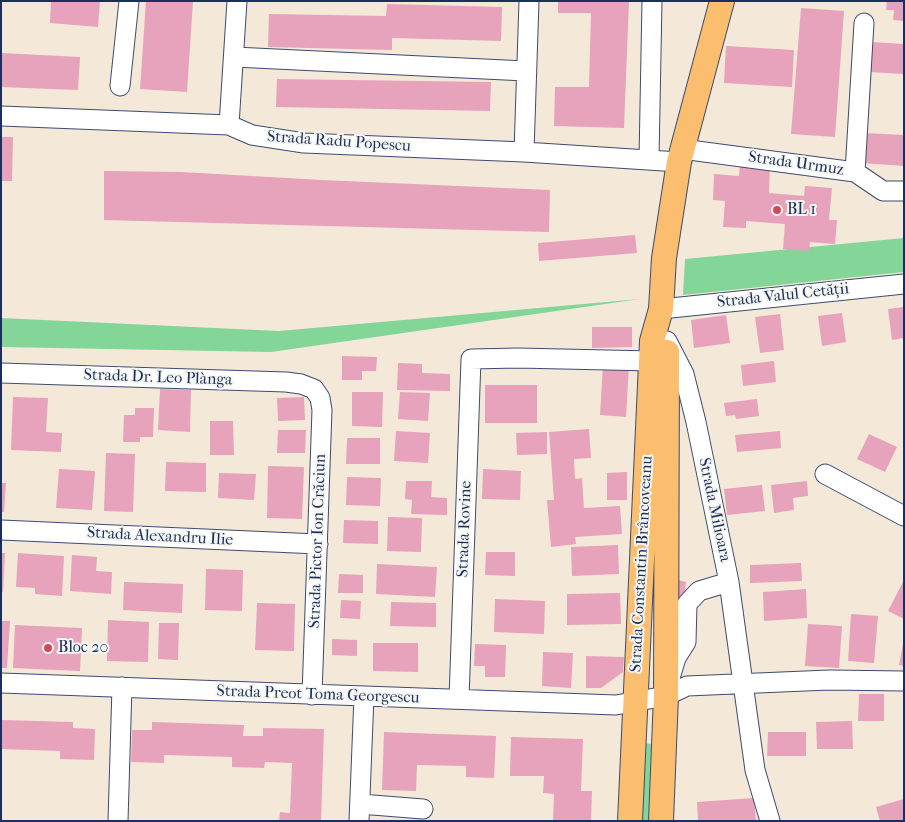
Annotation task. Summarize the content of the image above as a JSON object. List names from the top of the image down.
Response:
{
  "streets": {
    "main road": ["Strada Constantin Brâncoveanu"],
    "street": [
      "Strada Radu Popescu",
      "Strada Urmuz",
      "Strada Valul Cetății",
      "Strada Dr. Leo Plànga",
      "Strada Milioara",
      "Strada Rovine",
      "Strada Alexandru Ilie",
      "Strada Pictor Ion Crăciun",
      "Strada Preot Toma Georgescu"
    ]
  },
  "crossings": [
    ["Strada Radu Popescu", "Strada Urmuz"],
    ["Strada Radu Popescu", "Strada Constantin Brâncoveanu"],
    ["Strada Urmuz", "Strada Constantin Brâncoveanu"],
    ["Strada Valul Cetății", "Strada Constantin Brâncoveanu"],
    ["Strada Dr. Leo Plànga", "Strada Pictor Ion Crăciun"],
    ["Strada Milioara", "Strada Constantin Brâncoveanu"],
    ["Strada Rovine", "Strada Constantin Brâncoveanu"],
    ["Strada Rovine", "Strada Preot Toma Georgescu"],
    ["Strada Alexandru Ilie", "Strada Pictor Ion Crăciun"],
    ["Strada Pictor Ion Crăciun", "Strada Preot Toma Georgescu"],
    ["Strada Constantin Brâncoveanu", "Strada Preot Toma Georgescu"]
  ],
  "places": ["BL 1", "Bloc 20"]
}
